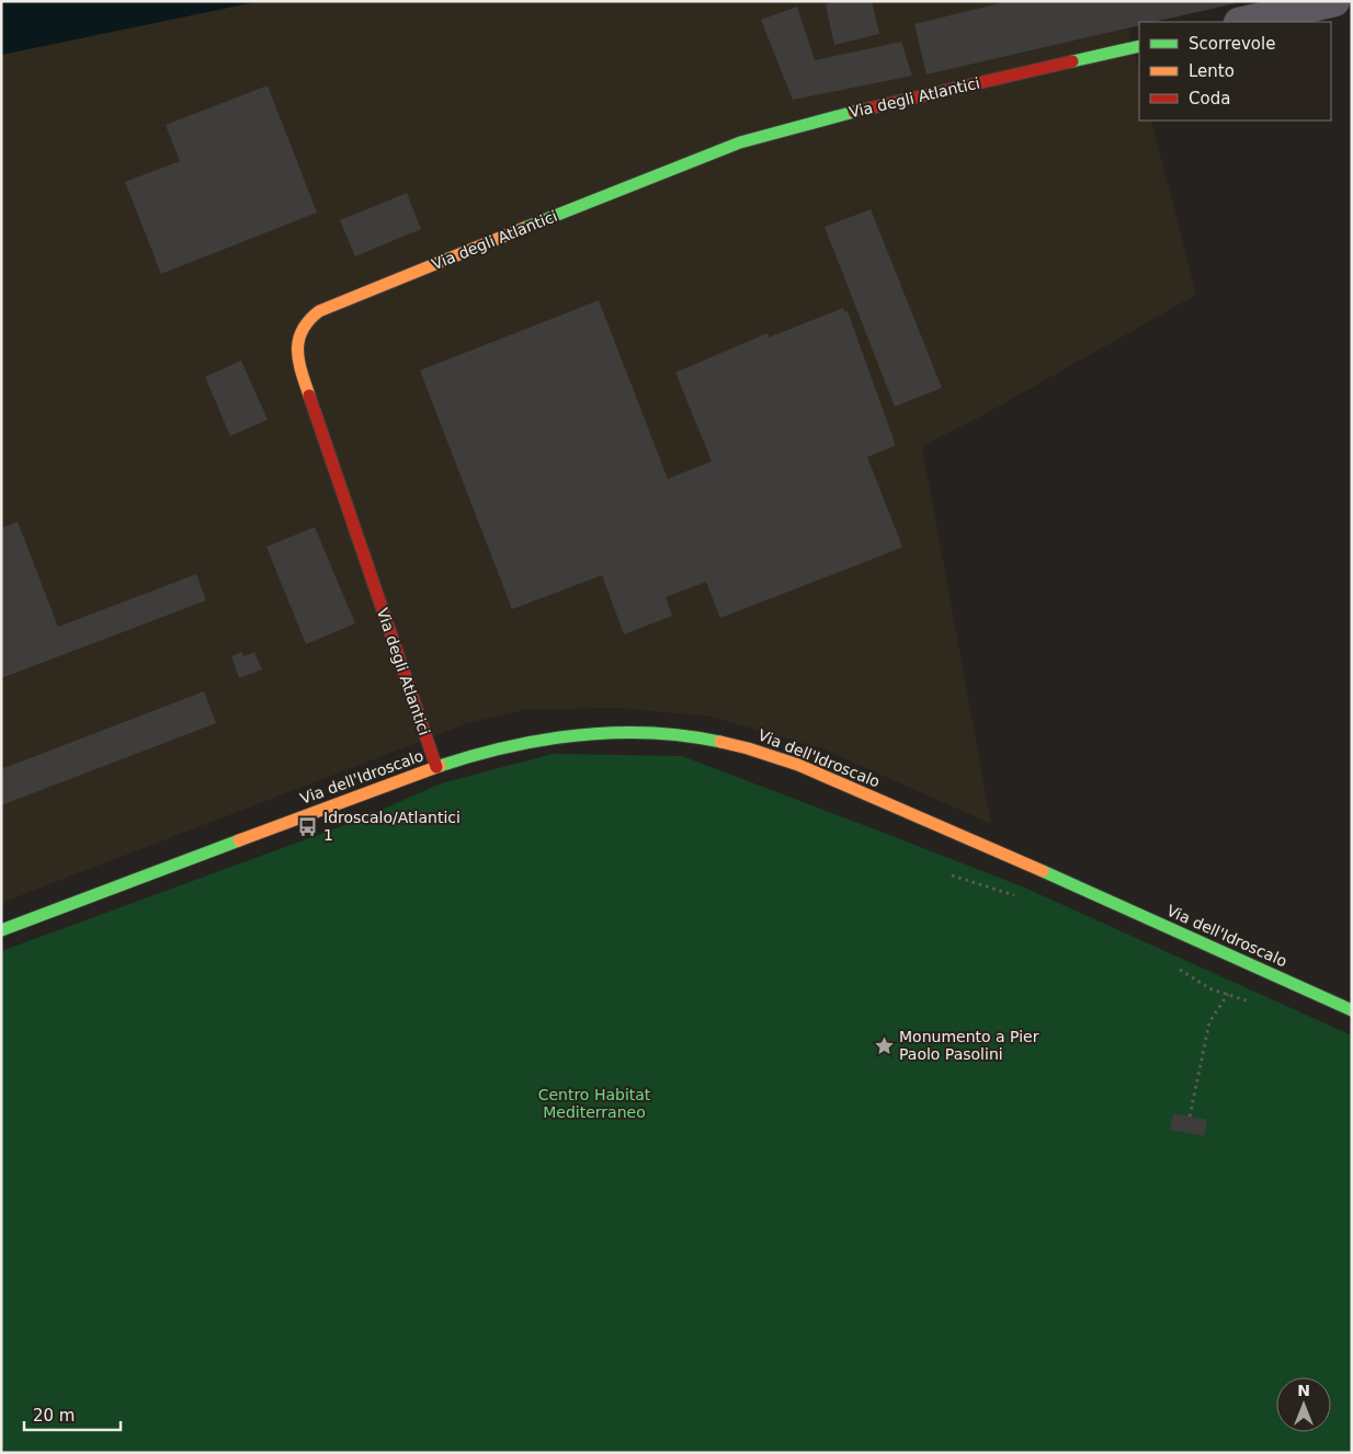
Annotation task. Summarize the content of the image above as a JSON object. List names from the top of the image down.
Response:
{
  "streets": {
    "street": ["Via degli Atlantici", "Via dell'Idroscalo"]
  },
  "crossings": [
    ["Via degli Atlantici", "Via dell'Idroscalo"]
  ],
  "parks": ["Centro Habitat Mediterraneo"],
  "places": {
    "bus stop": ["Idroscalo/Atlantici 1"],
    "place": ["Monumento a Pier Paolo Pasolini"]
  },
  "legend": ["Scorrevole", "Lento", "Coda"],
  "scale_bar": "20 m",
  "north": "top"
}
